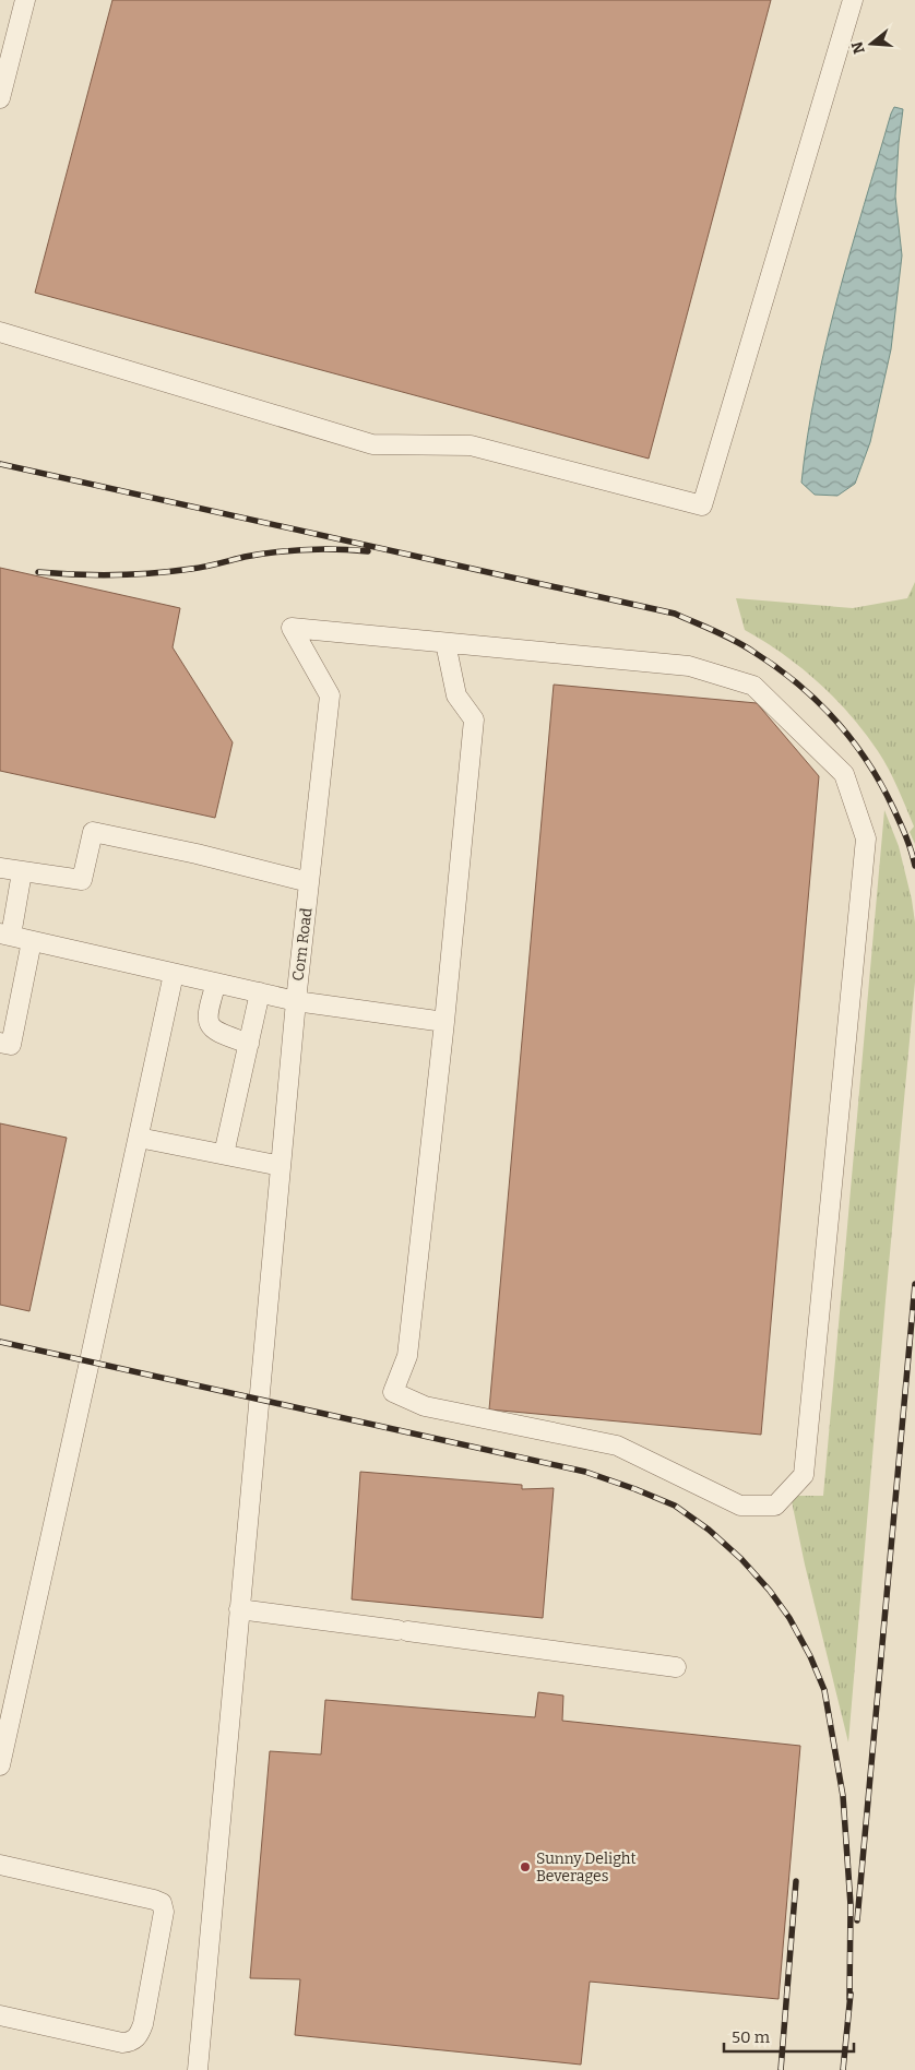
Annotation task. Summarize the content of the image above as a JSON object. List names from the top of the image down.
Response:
{
  "streets": {
    "street": ["Corn Road"]
  },
  "places": ["Sunny Delight Beverages"],
  "scale_bar": "50 m",
  "north": "left"
}
